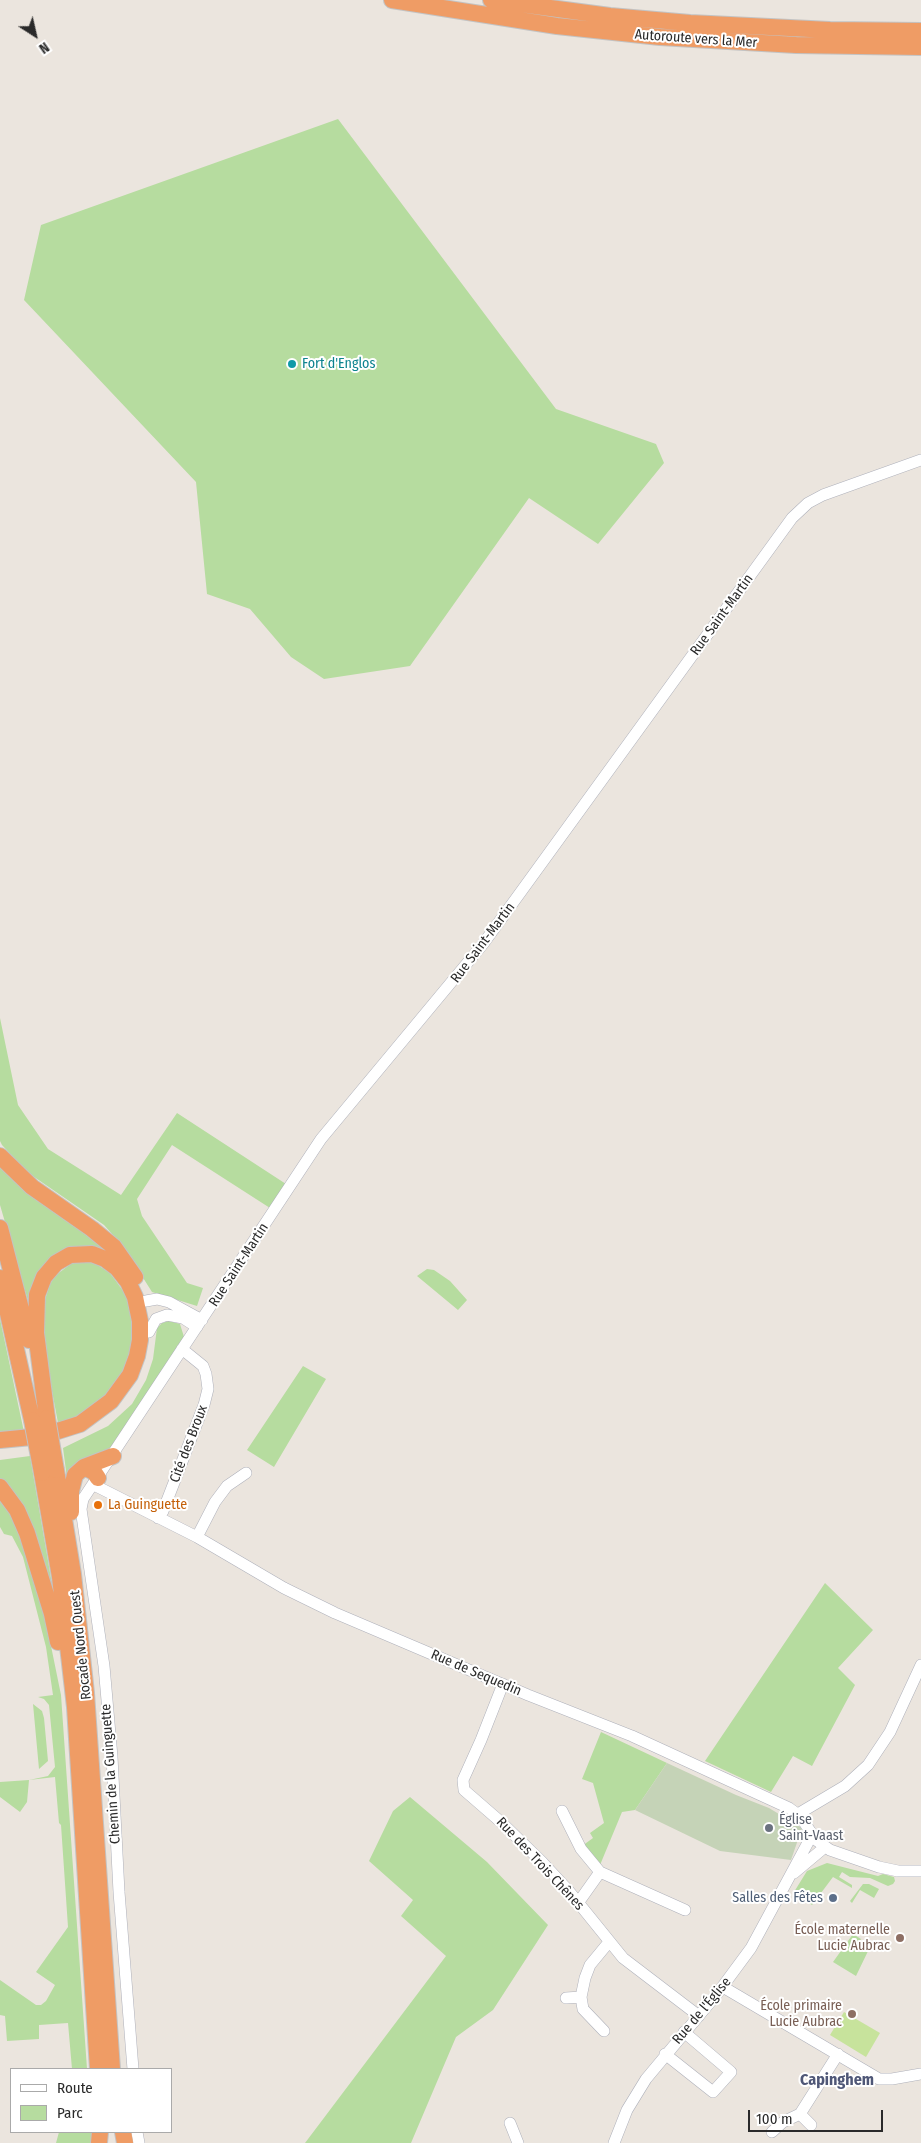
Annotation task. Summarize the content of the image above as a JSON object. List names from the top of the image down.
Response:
{
  "streets": {
    "highway": ["Autoroute vers la Mer", "Rocade Nord Ouest"],
    "street": [
      "Rue Saint-Martin",
      "Cité des Broux",
      "Rue de Sequedin",
      "Chemin de la Guinguette",
      "Rue des Trois Chênes",
      "Rue de l'Église"
    ]
  },
  "crossings": [
    ["Rue Saint-Martin", "Cité des Broux"],
    ["Rue Saint-Martin", "Rue de Sequedin"],
    ["Rue Saint-Martin", "Chemin de la Guinguette"],
    ["Cité des Broux", "Rue de Sequedin"],
    ["Rue de Sequedin", "Chemin de la Guinguette"],
    ["Rue de Sequedin", "Rue des Trois Chênes"],
    ["Rue des Trois Chênes", "Rue de l'Église"]
  ],
  "districts": ["Capinghem"],
  "places": [
    "Fort d'Englos",
    "La Guinguette",
    "Église Saint-Vaast",
    "Salles des Fêtes",
    "École maternelle Lucie Aubrac",
    "École primaire Lucie Aubrac"
  ],
  "legend": ["Route", "Parc"],
  "scale_bar": "100 m",
  "north": "bottom right"
}
